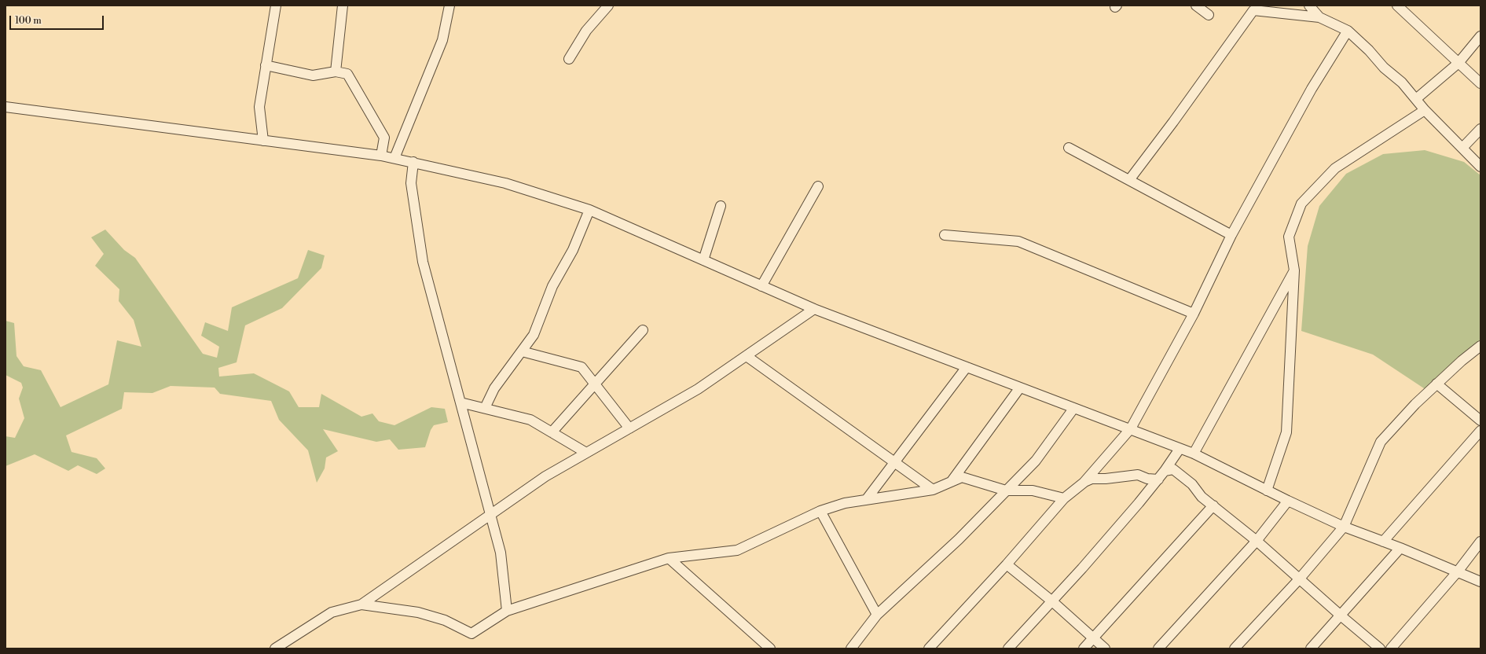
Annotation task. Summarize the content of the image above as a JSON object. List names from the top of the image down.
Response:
{
  "scale_bar": "100 m"
}
